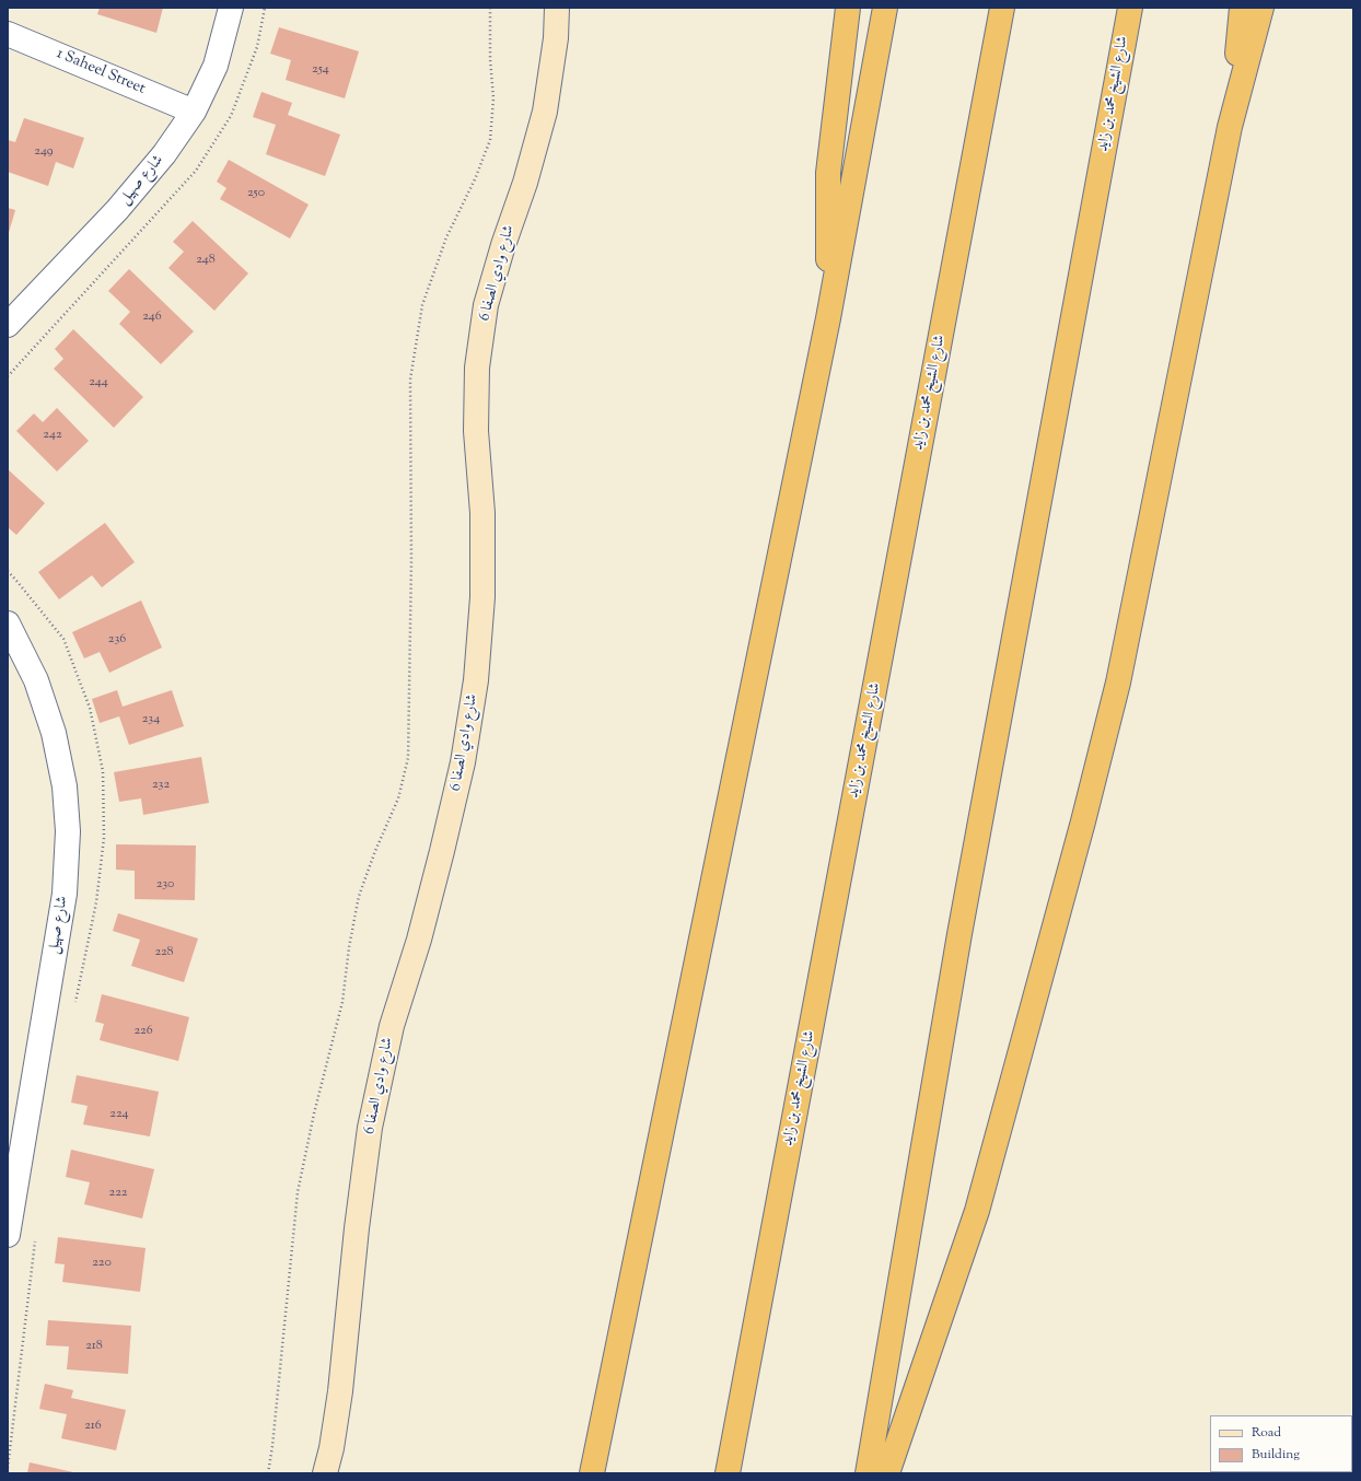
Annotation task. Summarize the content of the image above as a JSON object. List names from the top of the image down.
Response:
{
  "streets": {
    "highway": ["شارع الشيخ محمد بن زايد"],
    "street": ["1 Saheel Street", "شارع صهيل", "شارع وادي الصفا 6"]
  },
  "crossings": [
    ["1 Saheel Street", "شارع صهيل"]
  ],
  "house_numbers": [
    "254",
    "249",
    "250",
    "248",
    "246",
    "244",
    "242",
    "236",
    "234",
    "232",
    "230",
    "228",
    "226",
    "224",
    "222",
    "220",
    "218",
    "216"
  ],
  "legend": ["Road", "Building"]
}
